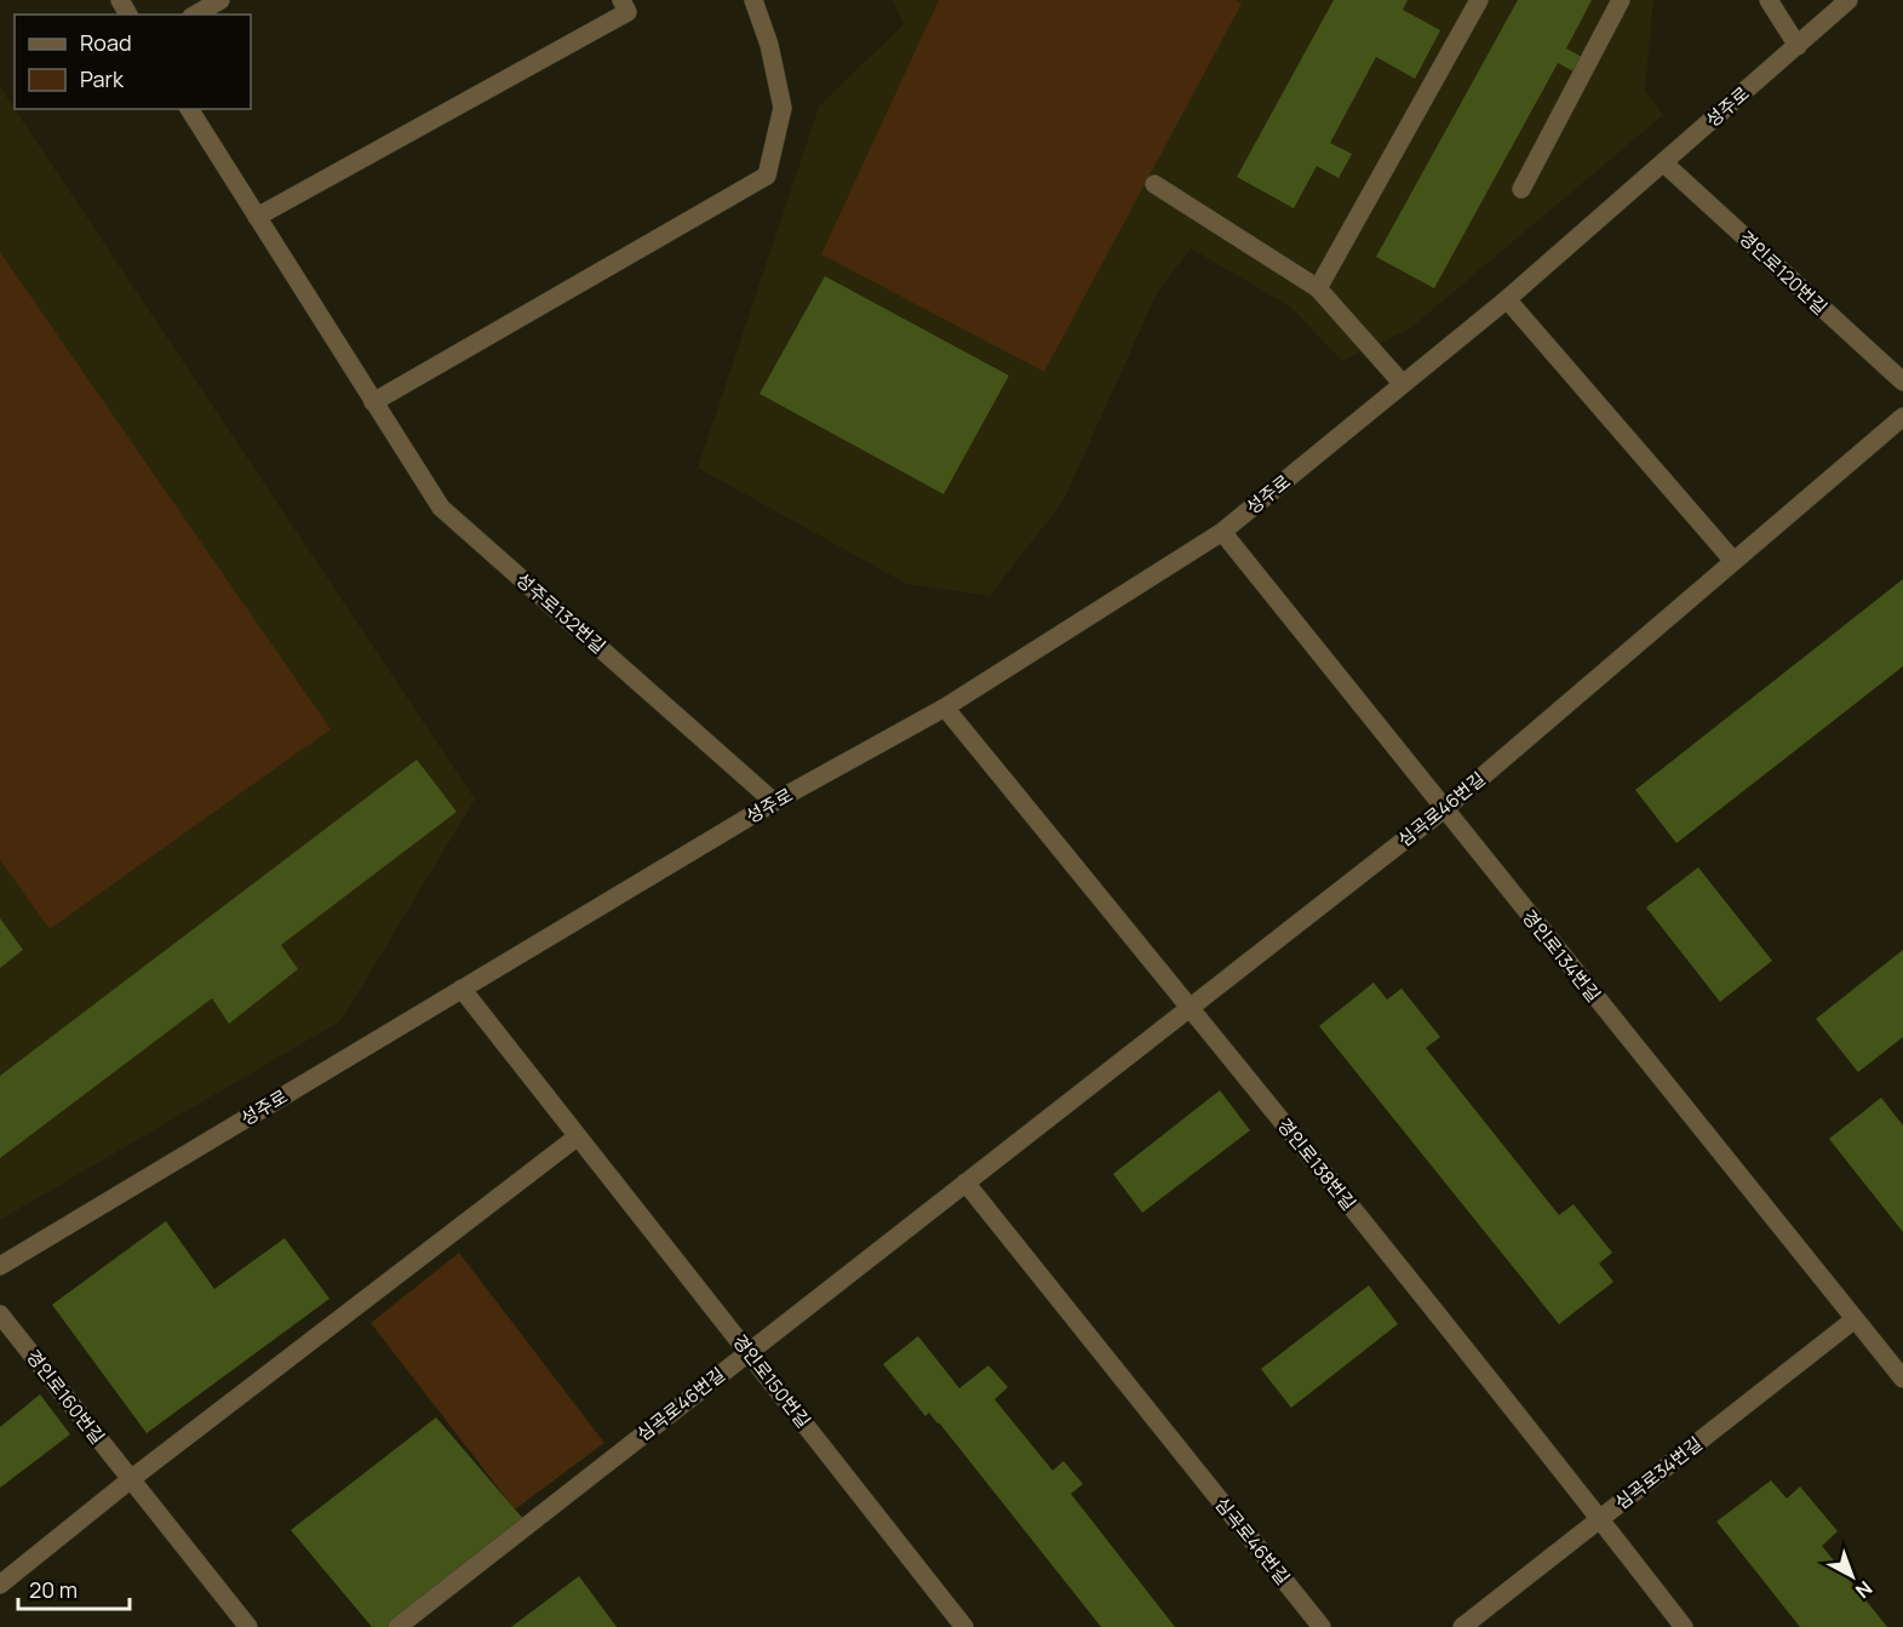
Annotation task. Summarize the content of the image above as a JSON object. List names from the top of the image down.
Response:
{
  "streets": {
    "street": [
      "성주로",
      "경인로120번길",
      "성주로132번길",
      "심곡로46번길",
      "경인로134번길",
      "경인로138번길",
      "경인로150번길",
      "경인로160번길",
      "심곡로34번길"
    ]
  },
  "crossings": [
    ["성주로", "경인로120번길"],
    ["성주로", "성주로132번길"],
    ["성주로", "경인로134번길"],
    ["성주로", "경인로138번길"],
    ["성주로", "경인로150번길"],
    ["심곡로46번길", "경인로134번길"],
    ["심곡로46번길", "경인로138번길"],
    ["심곡로46번길", "경인로150번길"],
    ["경인로134번길", "심곡로34번길"],
    ["경인로138번길", "심곡로34번길"]
  ],
  "legend": ["Road", "Park"],
  "scale_bar": "20 m",
  "north": "bottom right"
}
